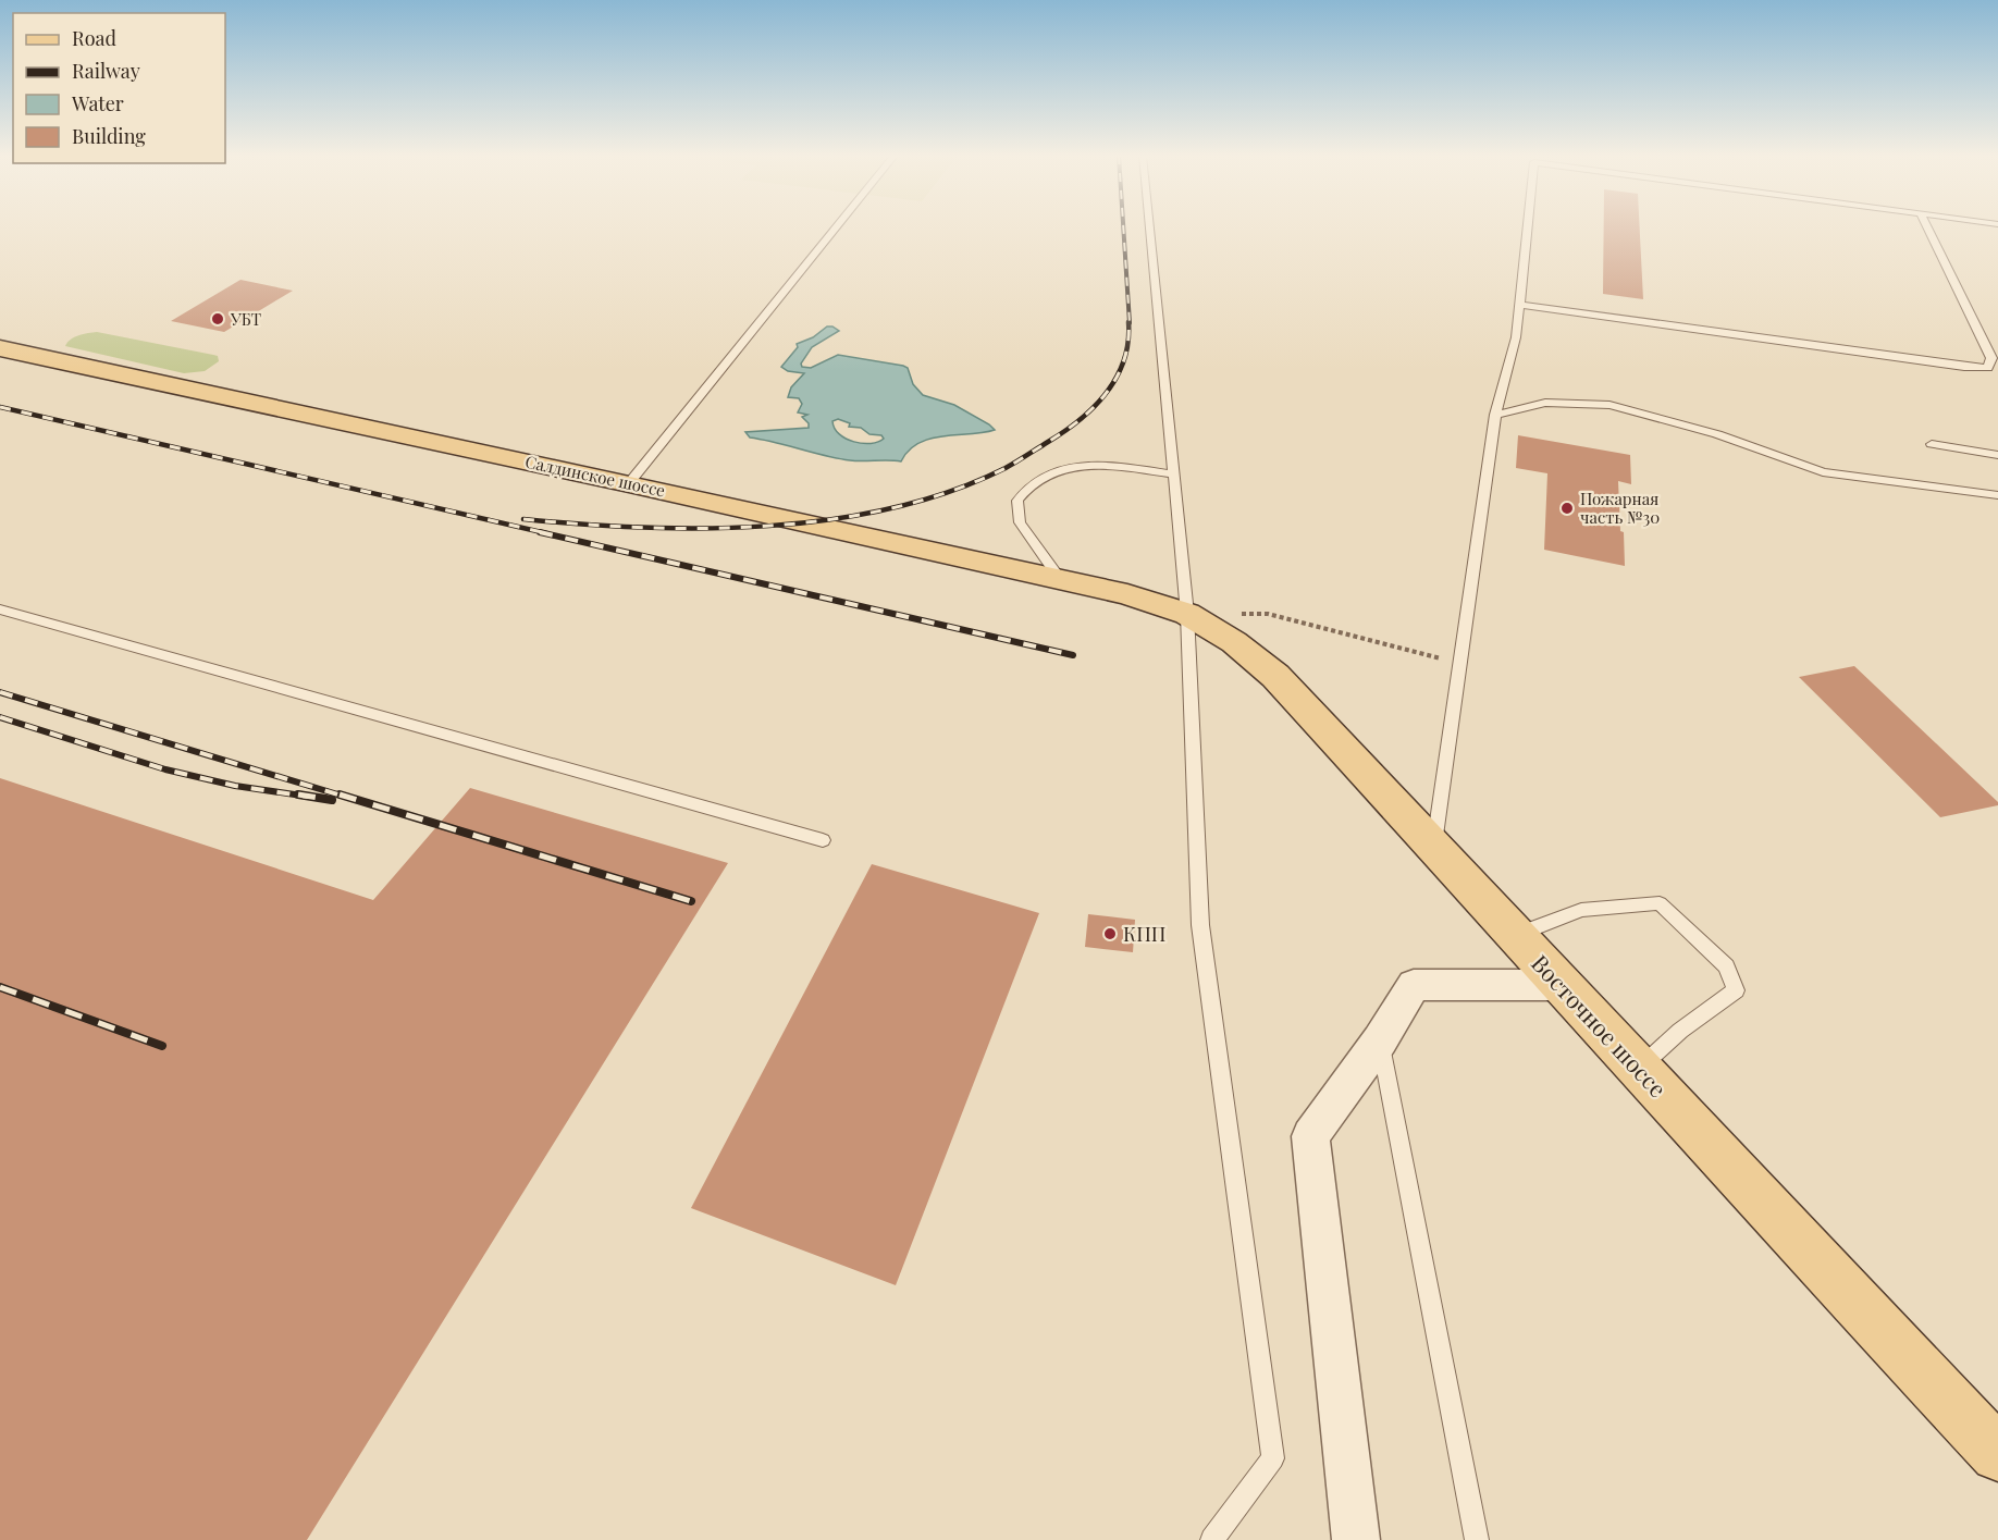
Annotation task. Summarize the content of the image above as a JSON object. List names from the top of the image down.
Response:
{
  "streets": {
    "main road": ["Салдинское шоссе", "Восточное шоссе"]
  },
  "crossings": [
    ["Салдинское шоссе", "Восточное шоссе"]
  ],
  "places": ["УБТ", "Пожарная часть №30", "КПП"],
  "legend": [
    "Road",
    "Railway",
    "Water",
    "Building"
  ]
}
